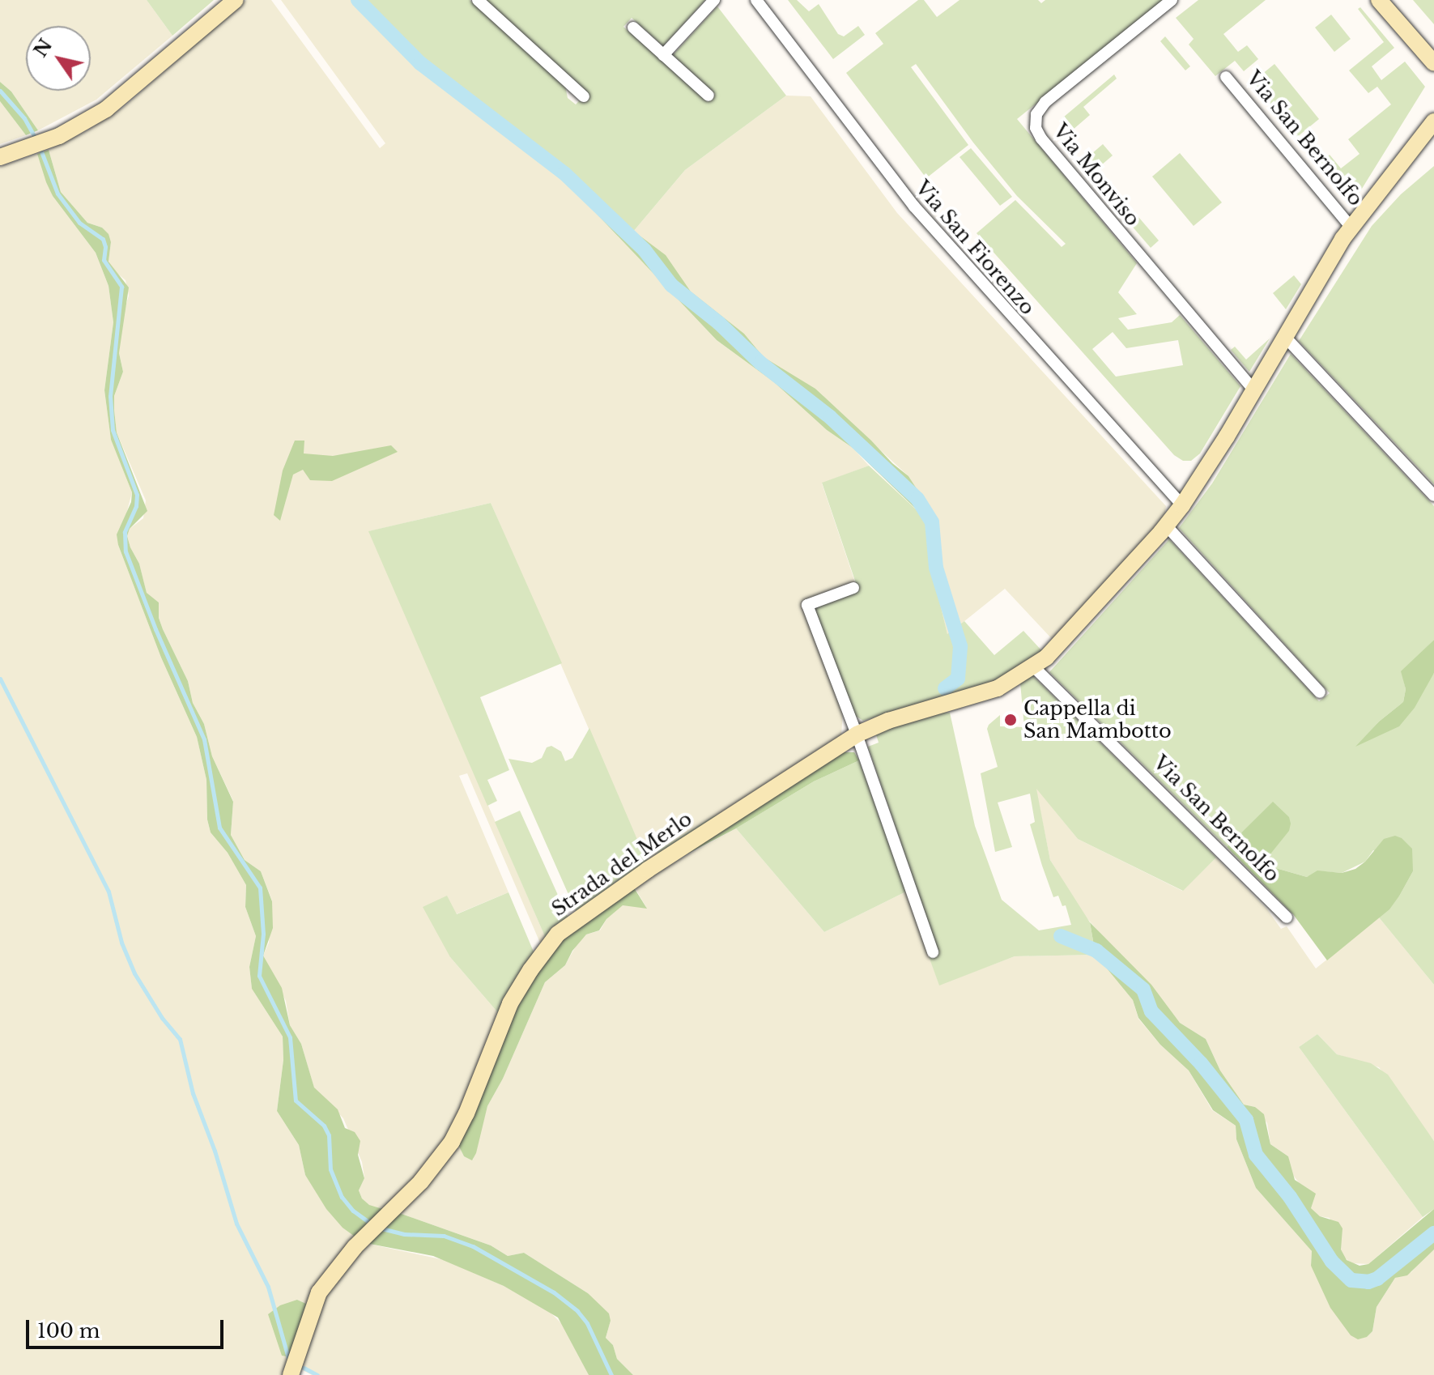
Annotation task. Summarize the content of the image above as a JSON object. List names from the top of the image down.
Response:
{
  "streets": {
    "street": [
      "Via San Bernolfo",
      "Via Monviso",
      "Via San Fiorenzo",
      "Strada del Merlo"
    ]
  },
  "crossings": [
    ["Via San Bernolfo", "Via Monviso"],
    ["Via San Bernolfo", "Via San Fiorenzo"],
    ["Via San Bernolfo", "Strada del Merlo"]
  ],
  "places": ["Cappella di San Mambotto"],
  "scale_bar": "100 m",
  "north": "top left"
}
